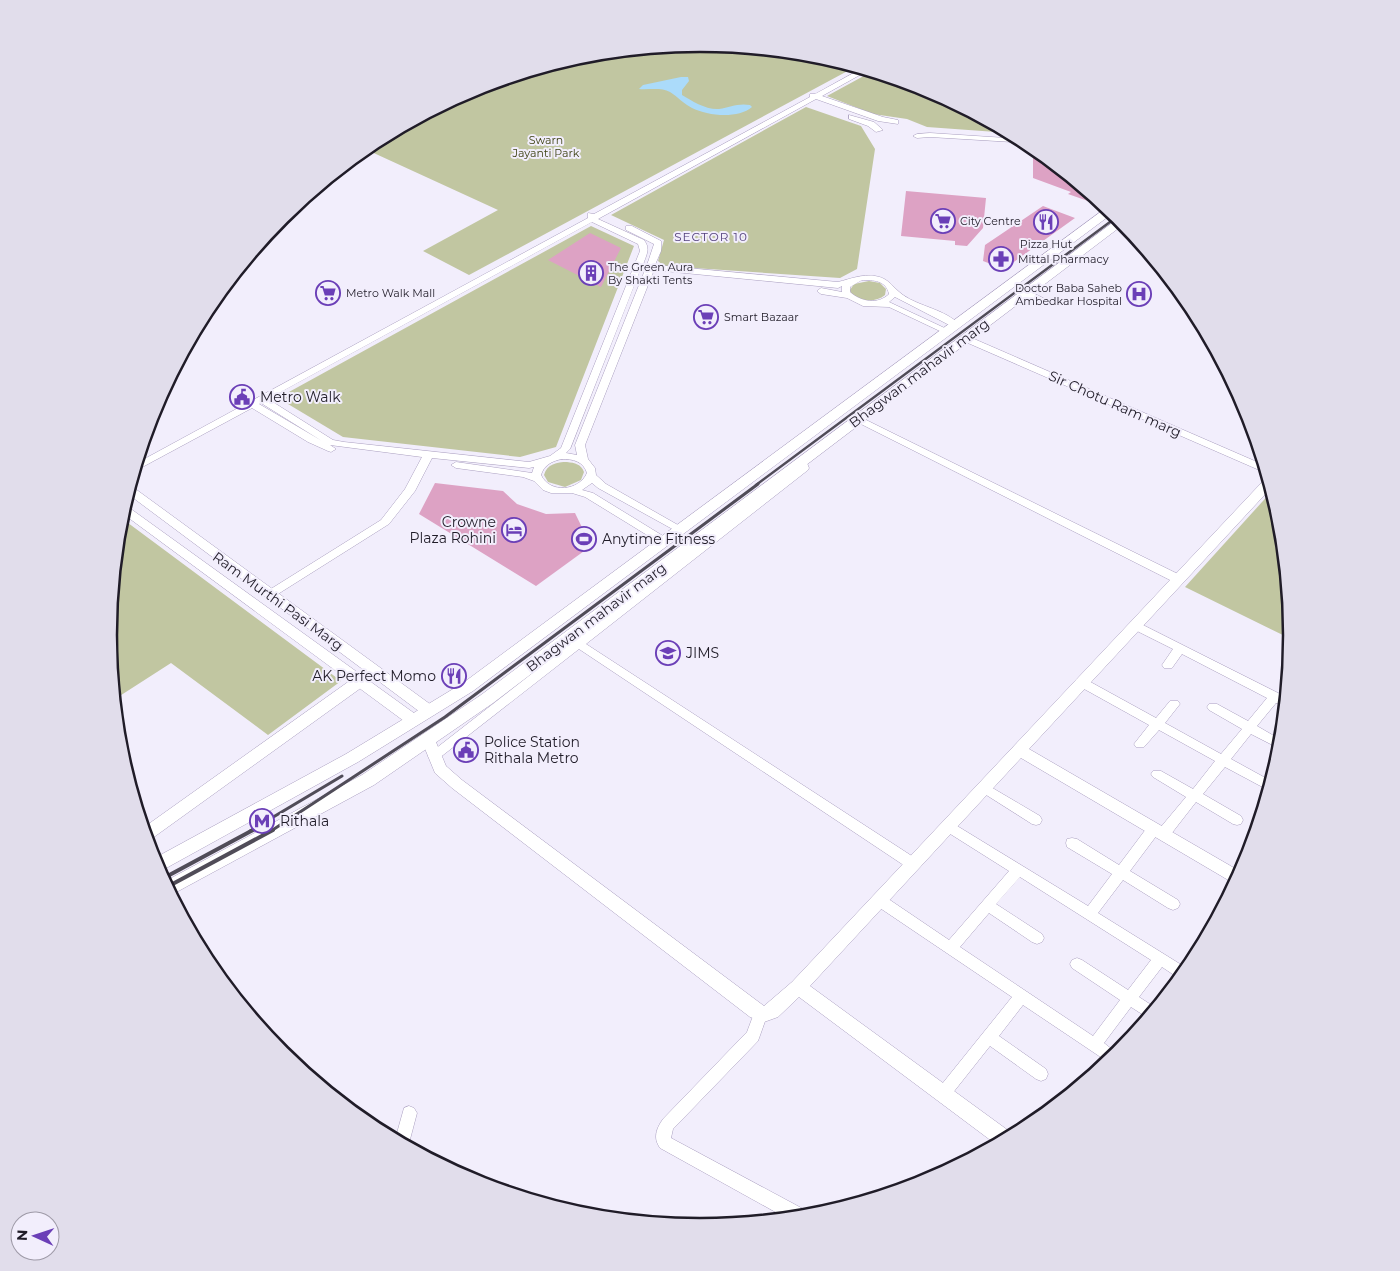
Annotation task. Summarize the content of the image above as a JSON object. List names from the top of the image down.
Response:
{
  "streets": {
    "main road": ["Bhagwan mahavir marg"],
    "street": ["Sir Chotu Ram marg", "Ram Murthi Pasi Marg"]
  },
  "crossings": [
    ["Bhagwan mahavir marg", "Sir Chotu Ram marg"],
    ["Bhagwan mahavir marg", "Ram Murthi Pasi Marg"]
  ],
  "districts": ["SECTOR 10"],
  "parks": ["Swarn Jayanti Park"],
  "places": {
    "supermarket": ["City Centre", "Metro Walk Mall", "Smart Bazaar"],
    "restaurant": ["Pizza Hut", "AK Perfect Momo"],
    "pharmacy": ["Mittal Pharmacy"],
    "building": ["The Green Aura By Shakti Tents"],
    "hospital": ["Doctor Baba Saheb Ambedkar Hospital"],
    "public building": ["Metro Walk", "Police Station Rithala Metro"],
    "hotel": ["Crowne Plaza Rohini"],
    "sports": ["Anytime Fitness"],
    "school or university": ["JIMS"],
    "metro station": ["Rithala"]
  },
  "north": "left"
}
